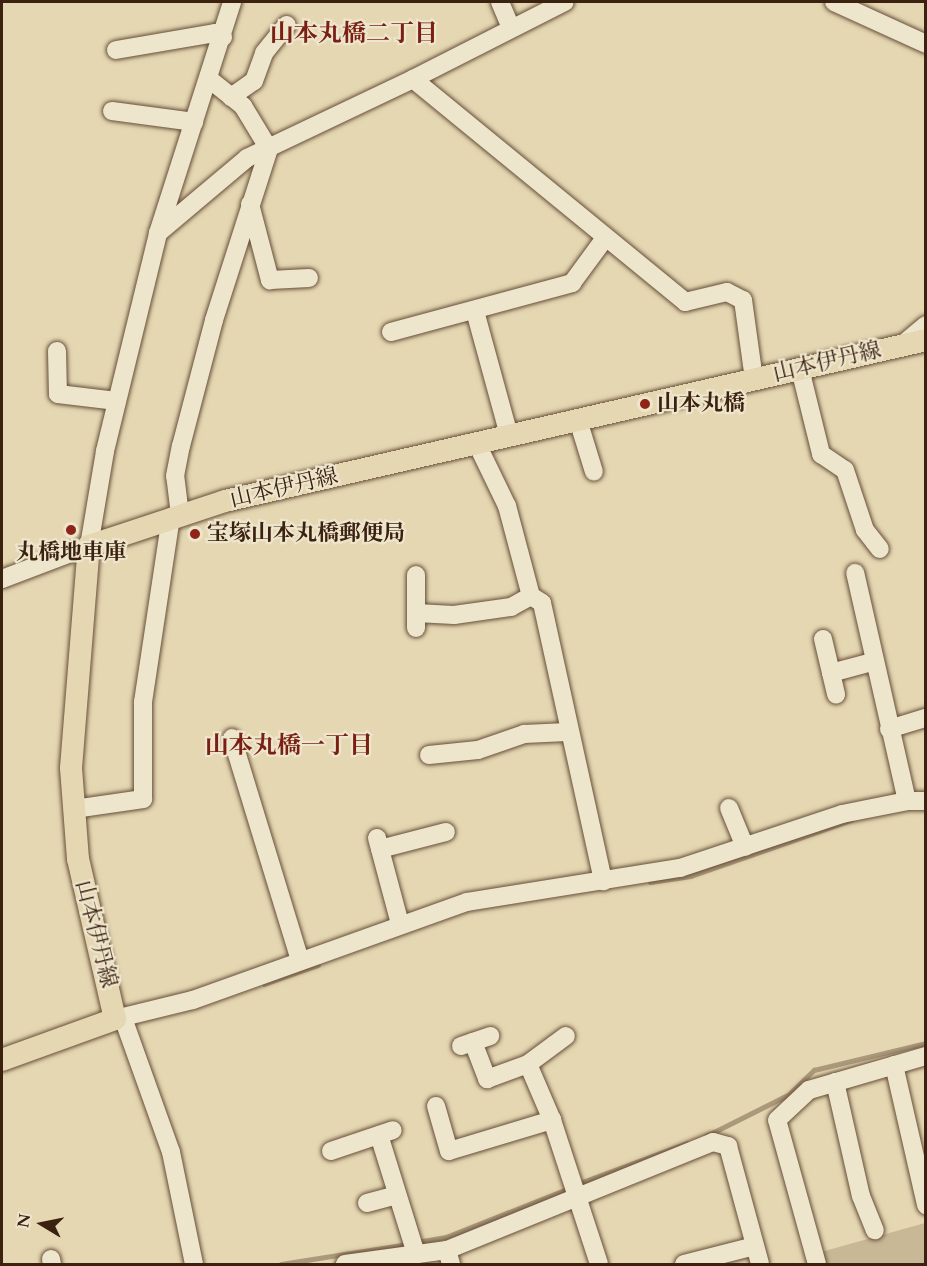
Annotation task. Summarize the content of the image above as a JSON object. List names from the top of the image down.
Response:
{
  "streets": {
    "main road": ["山本伊丹線"]
  },
  "districts": ["山本丸橋二丁目", "山本丸橋一丁目"],
  "places": ["山本丸橋", "丸橋地車庫", "宝塚山本丸橋郵便局"],
  "north": "left"
}
